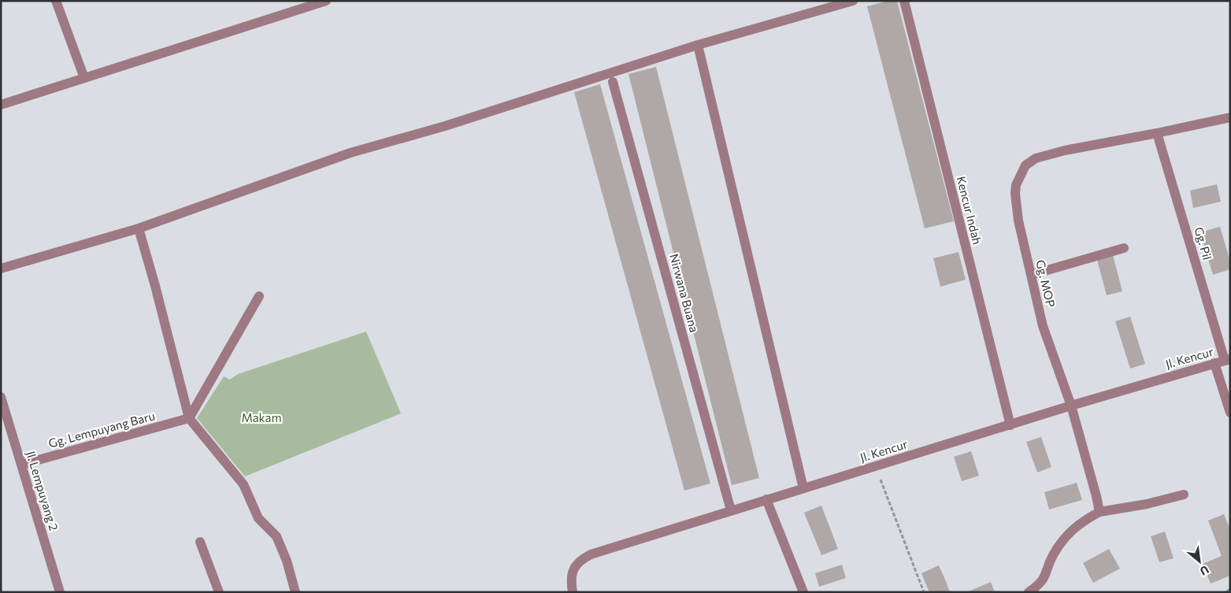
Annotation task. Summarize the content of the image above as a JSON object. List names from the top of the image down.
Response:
{
  "streets": {
    "street": [
      "Kencur Indah",
      "Gg. Pil",
      "Gg. MOP",
      "Nirwana Buana",
      "Jl. Kencur",
      "Gg. Lempuyang Baru",
      "Jl. Lempuyang 2"
    ]
  },
  "crossings": [
    ["Kencur Indah", "Jl. Kencur"],
    ["Gg. Pil", "Gg. MOP"],
    ["Gg. Pil", "Jl. Kencur"],
    ["Gg. MOP", "Jl. Kencur"],
    ["Nirwana Buana", "Jl. Kencur"],
    ["Gg. Lempuyang Baru", "Jl. Lempuyang 2"]
  ],
  "parks": ["Makam"],
  "north": "bottom right"
}
